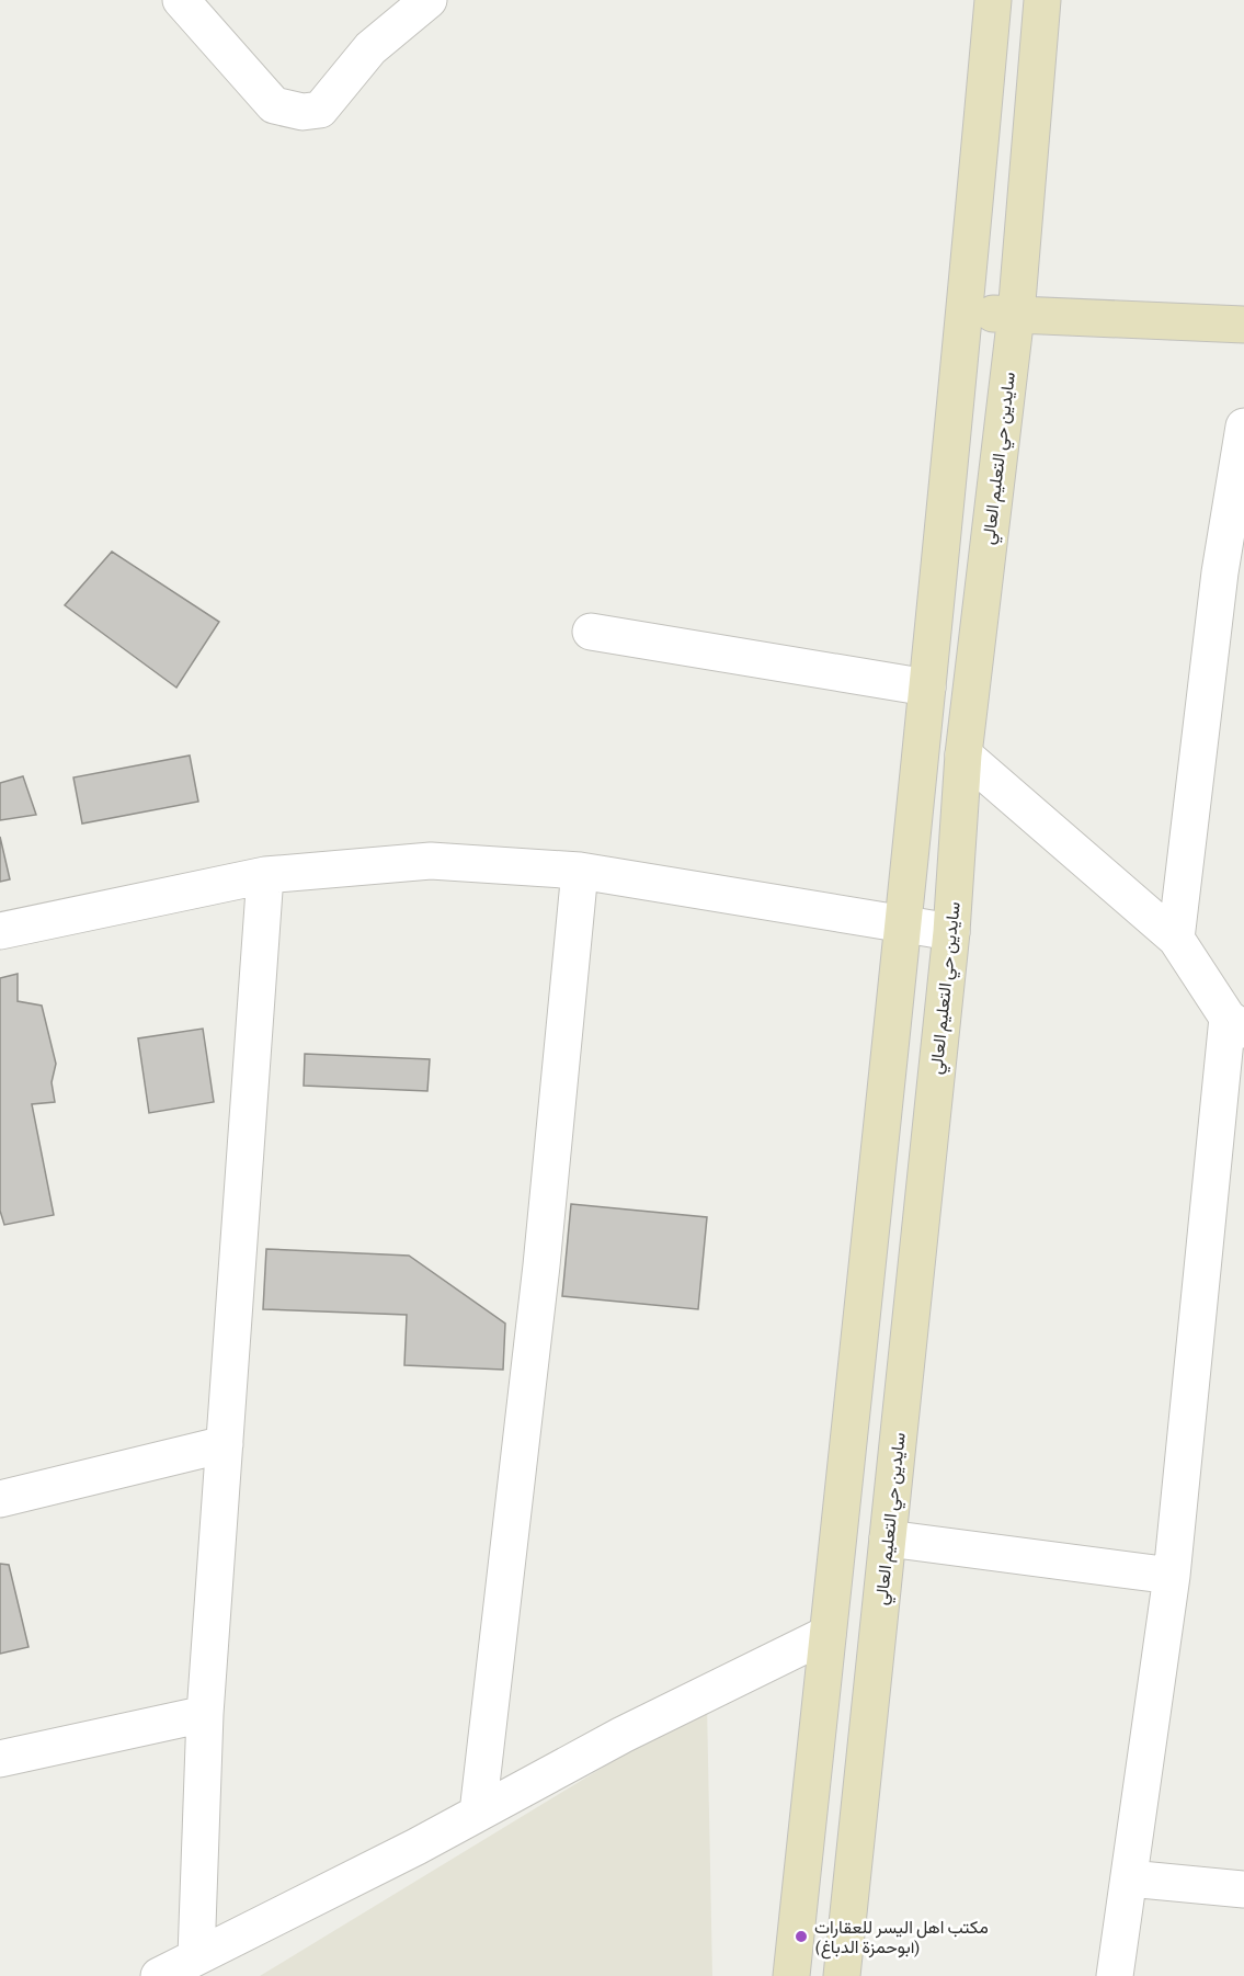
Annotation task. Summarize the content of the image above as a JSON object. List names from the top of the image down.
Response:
{
  "streets": {
    "main road": ["سايدين حي التعليم العالي"]
  },
  "places": ["مكتب اهل اليسر للعقارات (ابوحمزة الدباغ)"]
}
